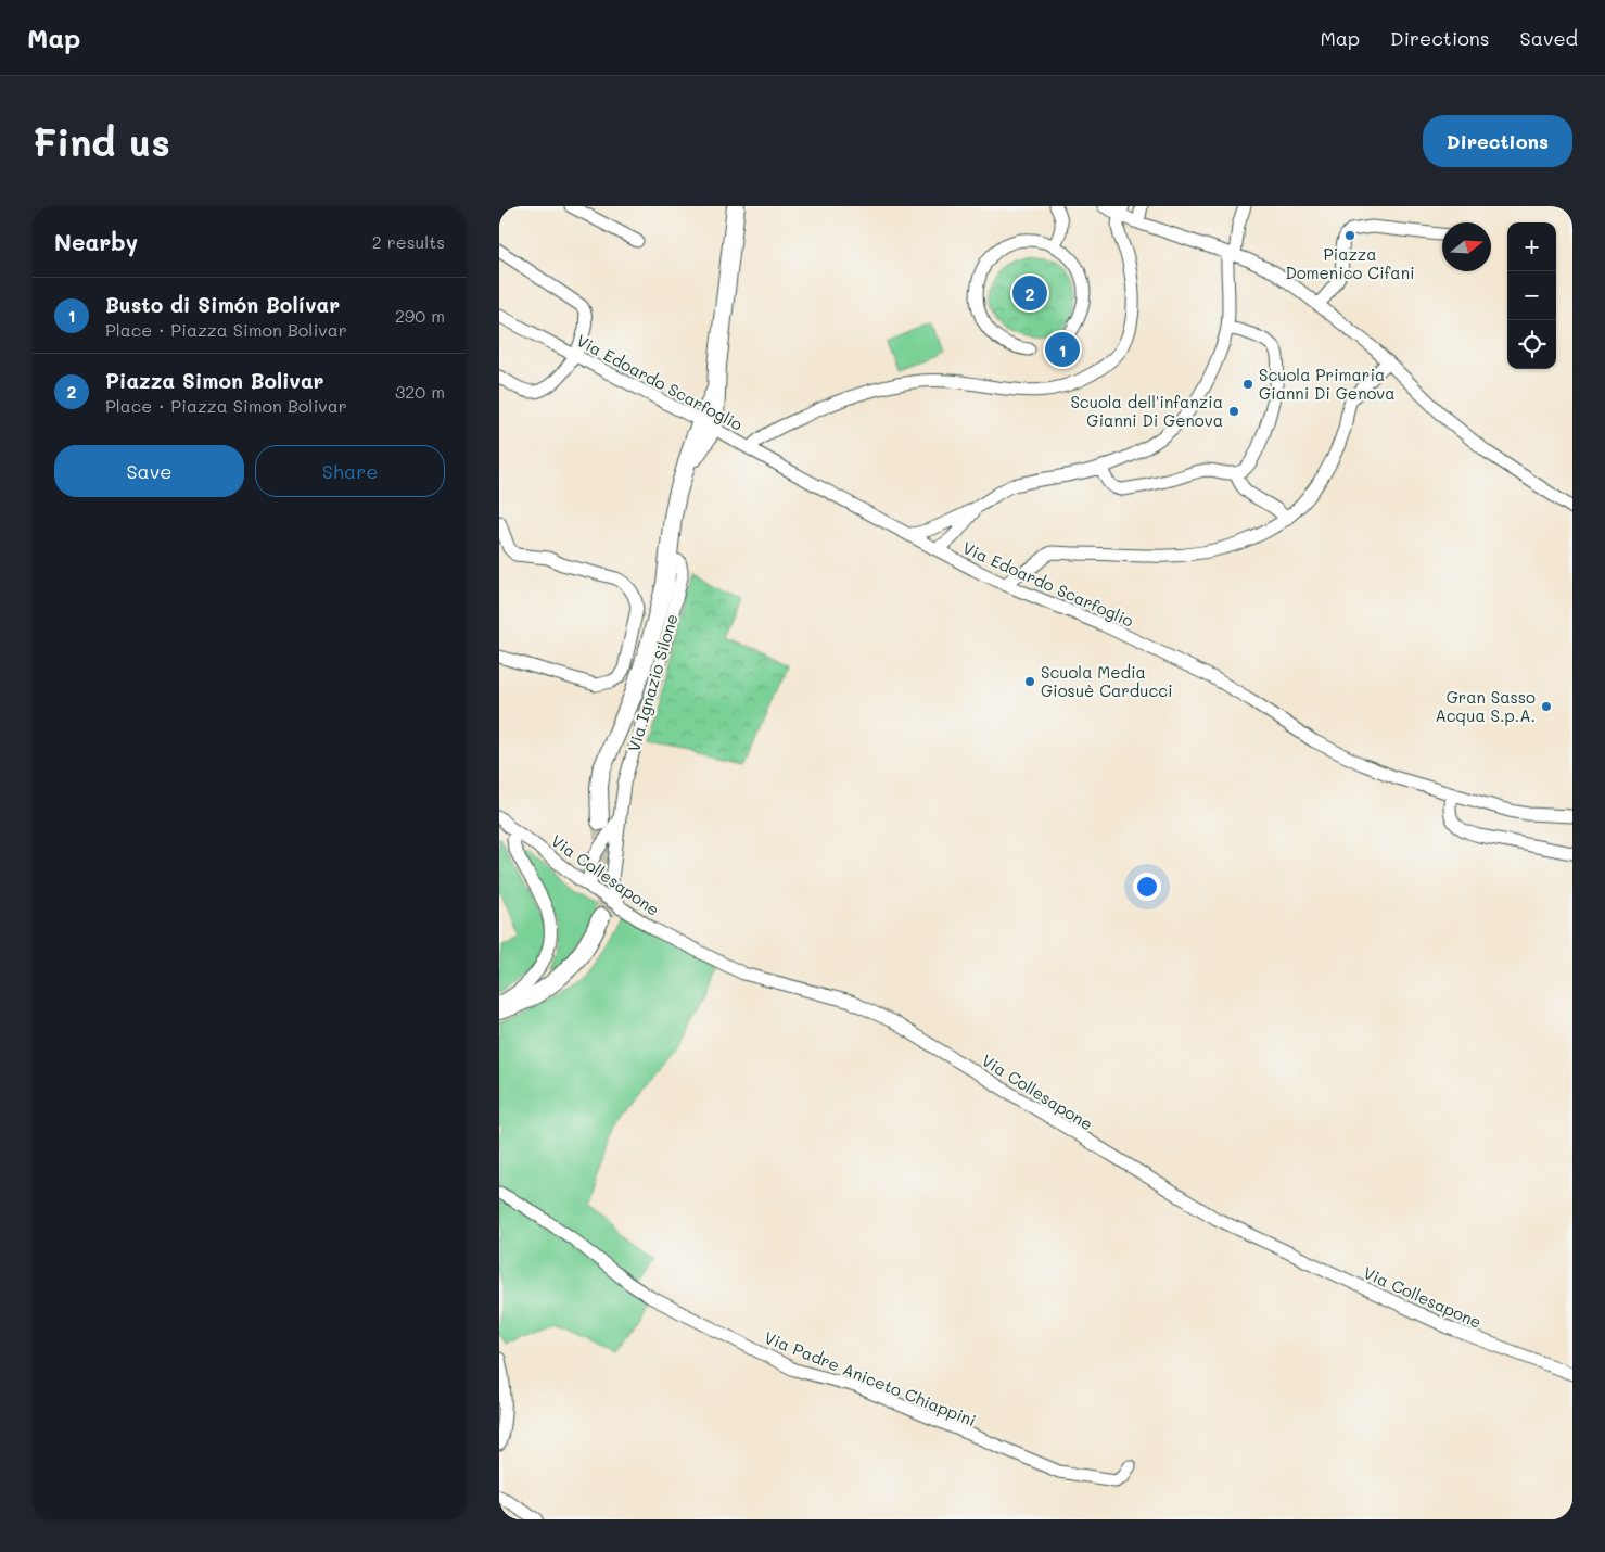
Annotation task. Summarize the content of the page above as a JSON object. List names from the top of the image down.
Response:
{
  "streets": {
    "street": [
      "Via Edoardo Scarfoglio",
      "Via Ignazio Silone",
      "Via Collesapone",
      "Via Padre Aniceto Chiappini"
    ]
  },
  "crossings": [
    ["Via Edoardo Scarfoglio", "Via Ignazio Silone"]
  ],
  "places": [
    "Piazza Domenico Cifani",
    "Scuola Primaria Gianni Di Genova",
    "Scuola dell'infanzia Gianni Di Genova",
    "Scuola Media Giosuè Carducci",
    "Gran Sasso Acqua S.p.A."
  ],
  "north": "right",
  "page": {
    "header": "Map",
    "nav": ["Map", "Directions", "Saved"],
    "buttons": [
      "Directions",
      ["Save", "Share"]
    ],
    "title": "Find us",
    "heading": ["Nearby", "2 results"],
    "map_buttons": ["+", "−"],
    "pins": ["2", "1"],
    "list": [
      {
        "mark": "1",
        "name": "Busto di Simón Bolívar",
        "note": "Place · Piazza Simon Bolivar",
        "value": "290 m"
      },
      {
        "mark": "2",
        "name": "Piazza Simon Bolivar",
        "note": "Place · Piazza Simon Bolivar",
        "value": "320 m"
      }
    ]
  }
}
